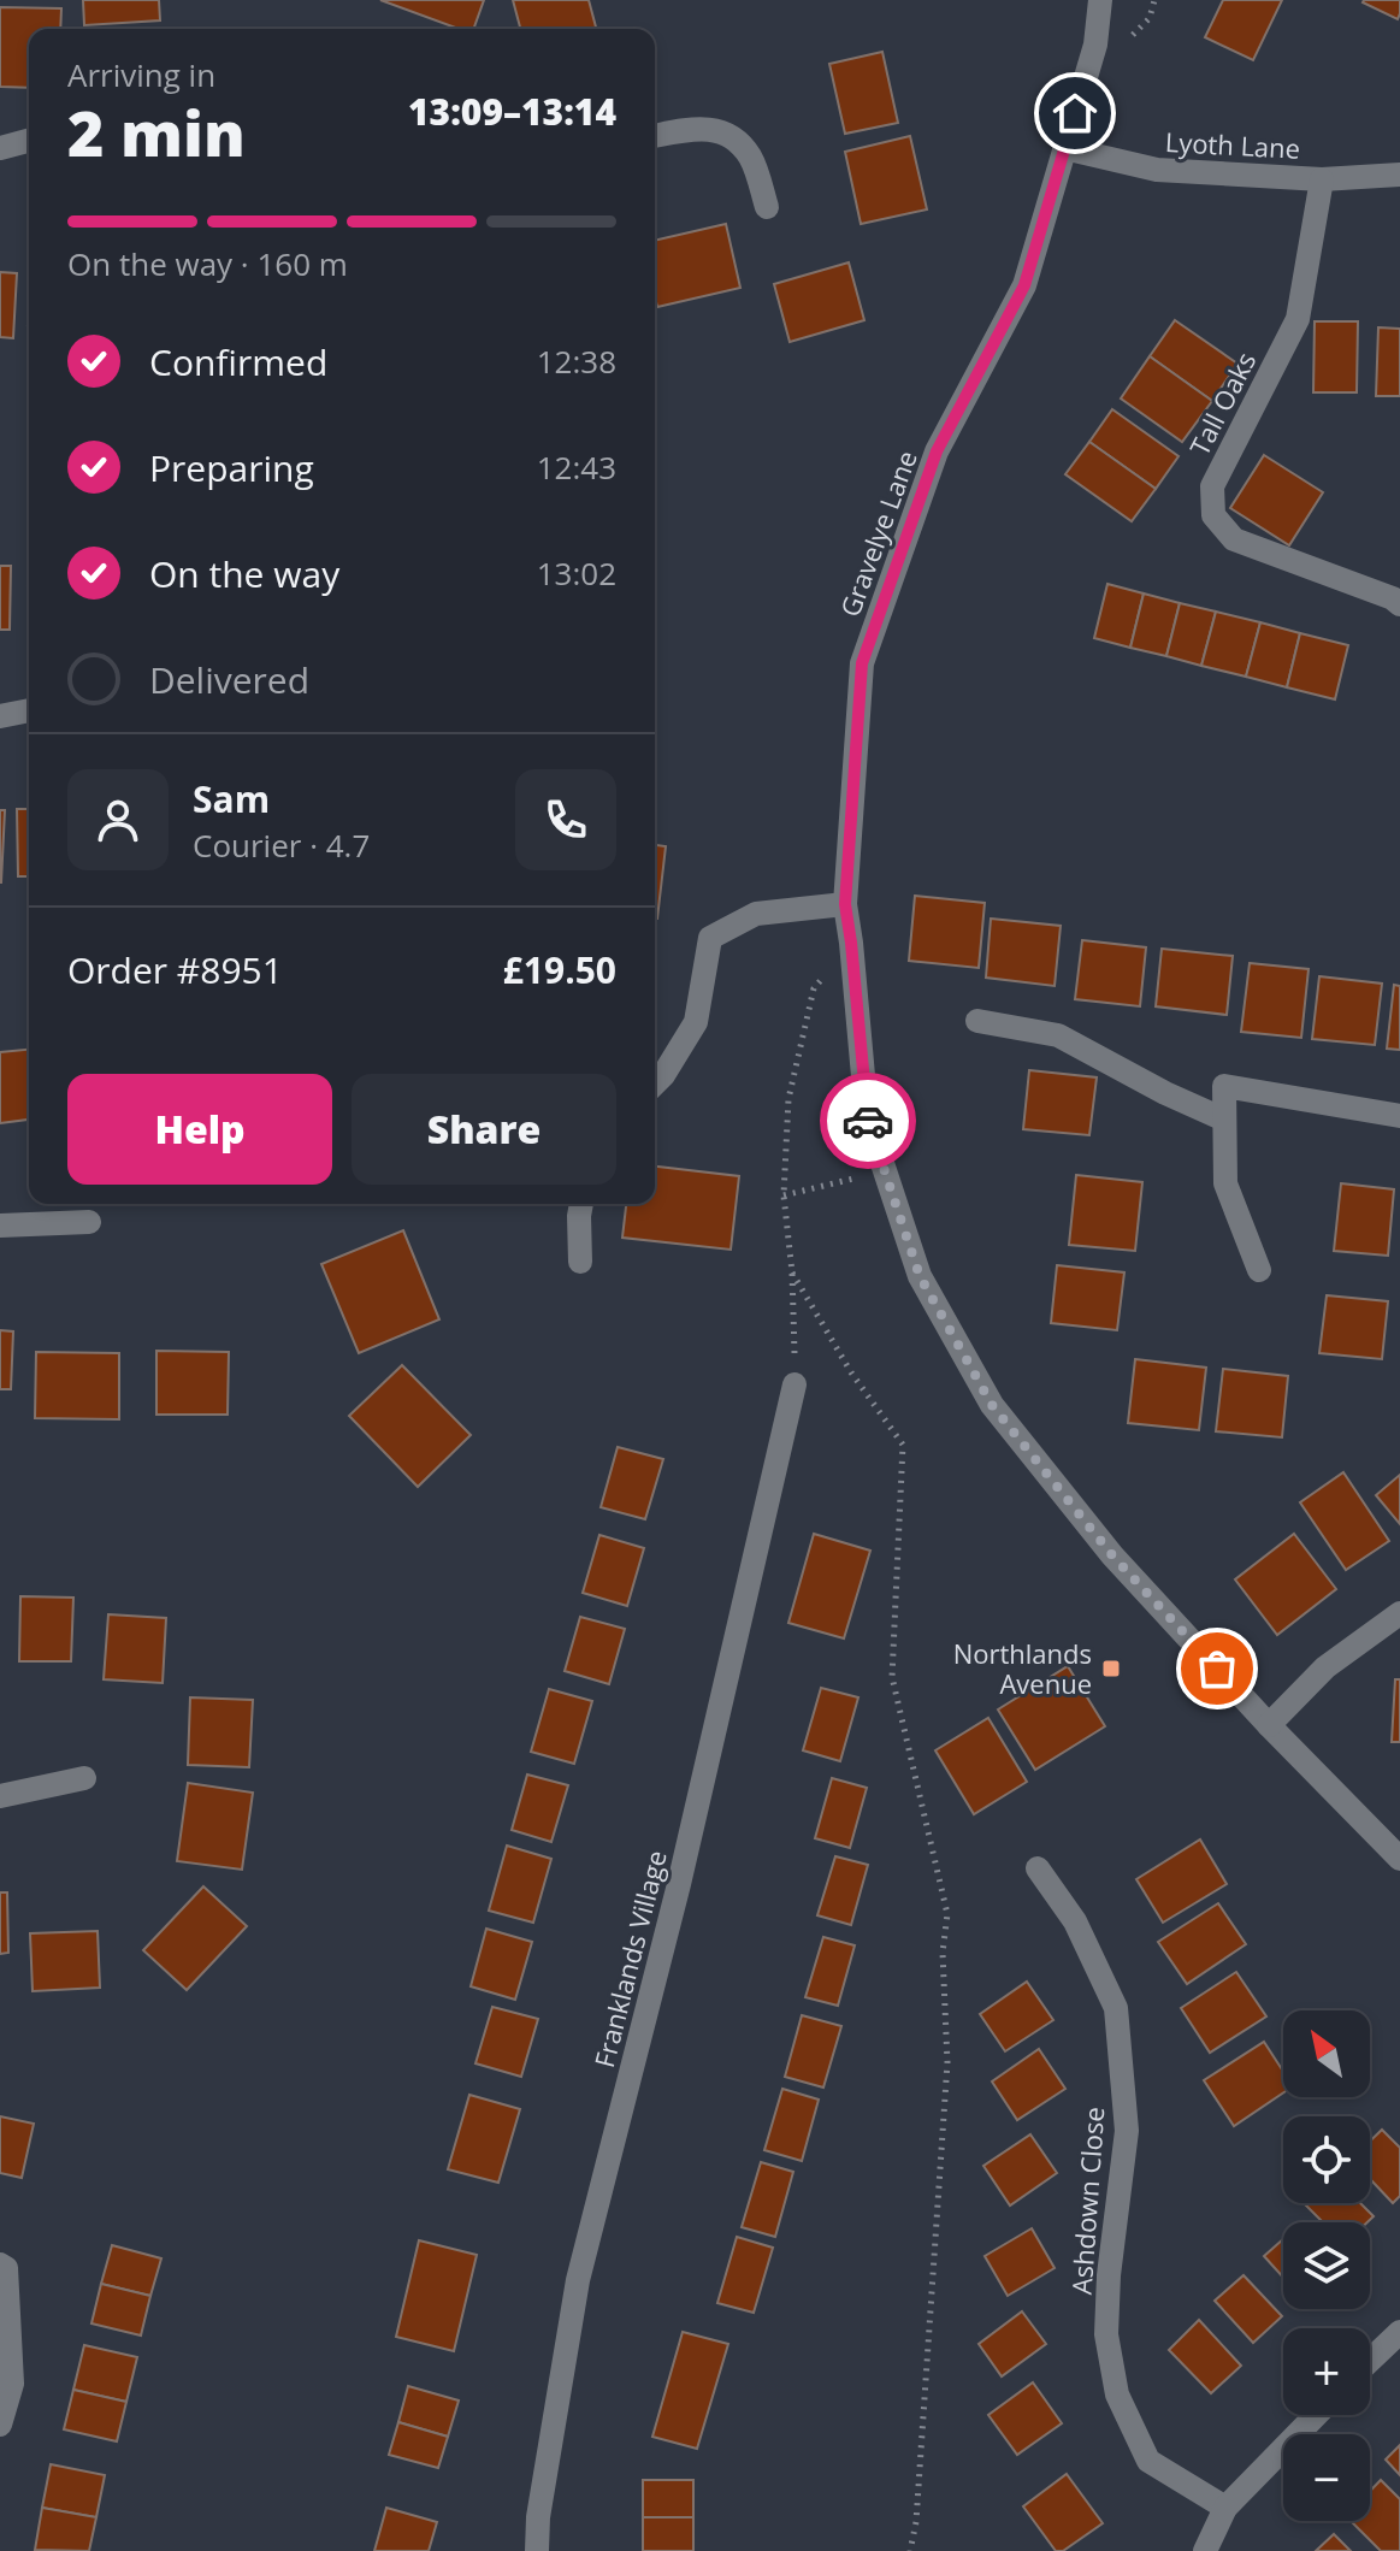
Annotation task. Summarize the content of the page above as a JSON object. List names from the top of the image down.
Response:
{
  "streets": {
    "street": [
      "Lyoth Lane",
      "Tall Oaks",
      "Gravelye Lane",
      "Franklands Village",
      "Ashdown Close"
    ]
  },
  "crossings": [
    ["Lyoth Lane", "Tall Oaks"],
    ["Lyoth Lane", "Gravelye Lane"]
  ],
  "places": {
    "transit": ["Northlands Avenue"]
  },
  "north": "top left",
  "page": {
    "heading": ["2 min", "Arriving in", "13:09–13:14"],
    "panel": [
      "Sam",
      "Courier · 4.7",
      "Order #8951",
      "£19.50"
    ],
    "bar": "On the way · 160 m",
    "list": [
      ["Confirmed", "12:38"],
      ["Preparing", "12:43"],
      ["On the way", "13:02"],
      "Delivered"
    ],
    "buttons": ["Help", "Share"],
    "map_buttons": ["+", "−"]
  }
}
